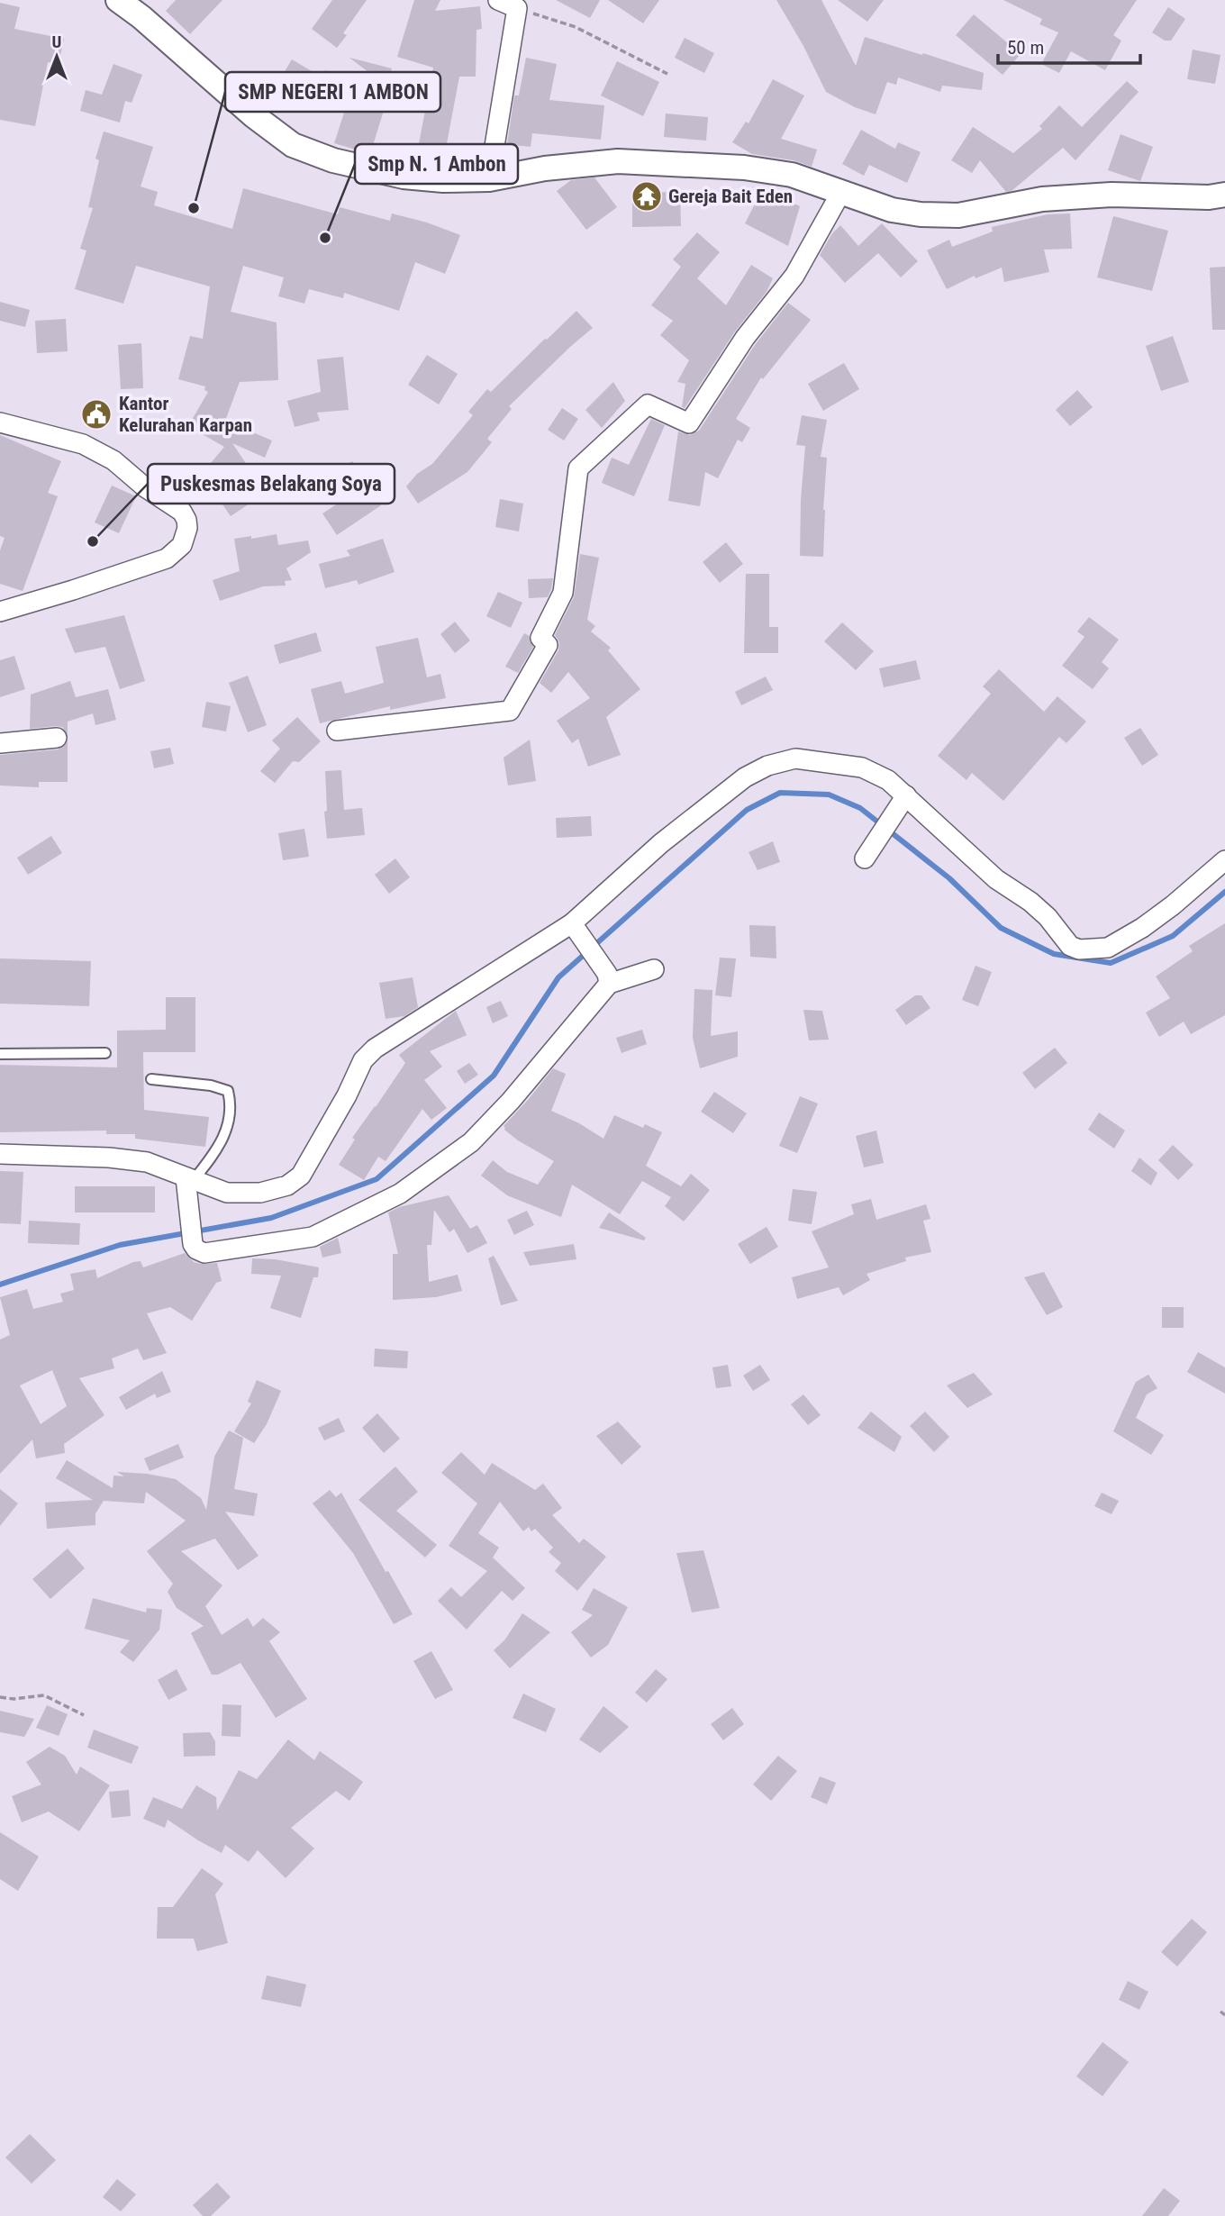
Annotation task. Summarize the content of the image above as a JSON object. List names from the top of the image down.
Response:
{
  "places": {
    "temple": ["Gereja Bait Eden"],
    "other": ["SMP NEGERI 1 AMBON", "Smp N. 1 Ambon", "Puskesmas Belakang Soya"],
    "public building": ["Kantor Kelurahan Karpan"]
  },
  "scale_bar": "50 m",
  "north": "top"
}
